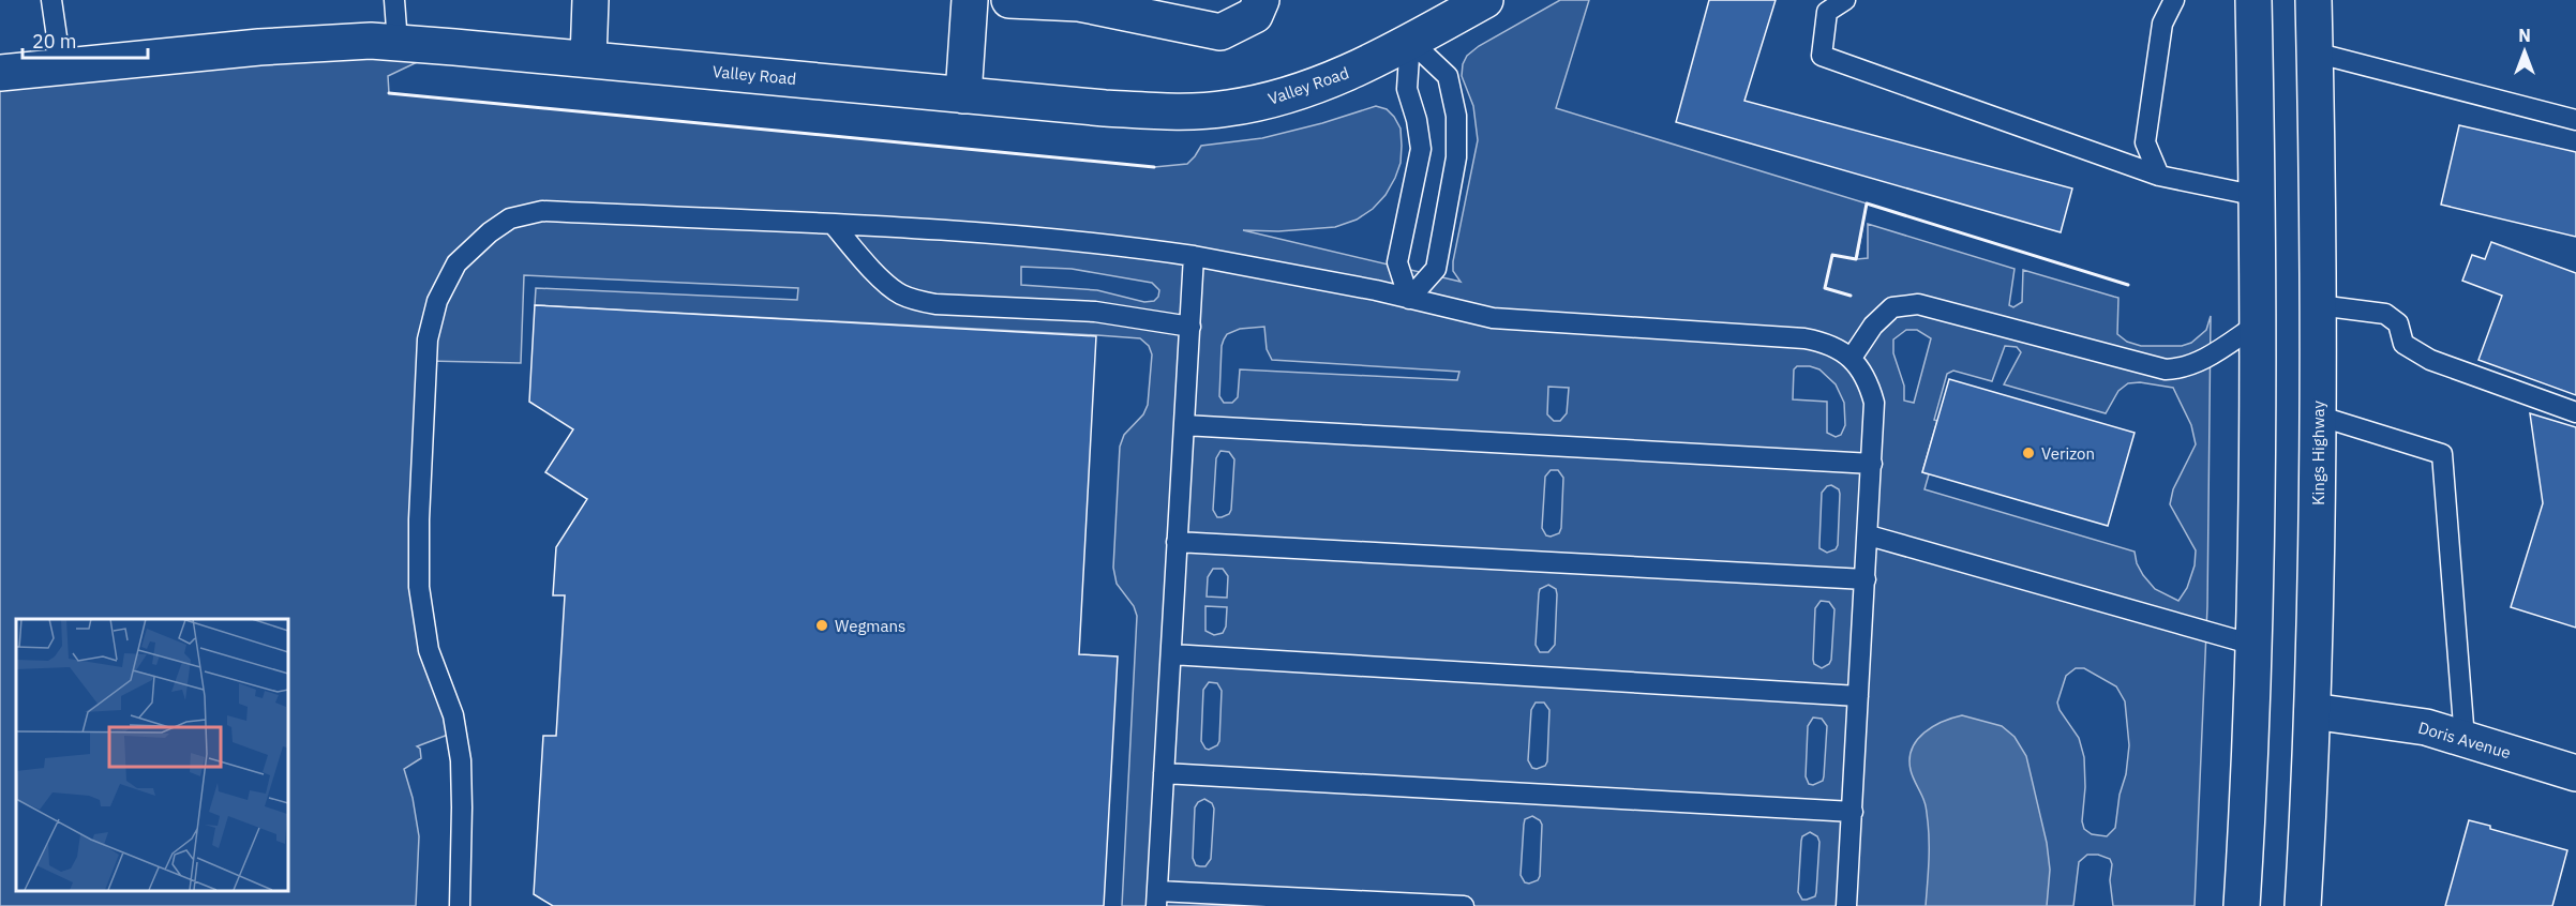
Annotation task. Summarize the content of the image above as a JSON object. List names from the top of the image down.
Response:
{
  "streets": {
    "street": ["Valley Road", "Kings Highway", "Doris Avenue"]
  },
  "crossings": [
    ["Kings Highway", "Doris Avenue"]
  ],
  "places": ["Verizon", "Wegmans"],
  "scale_bar": "20 m",
  "north": "top"
}
